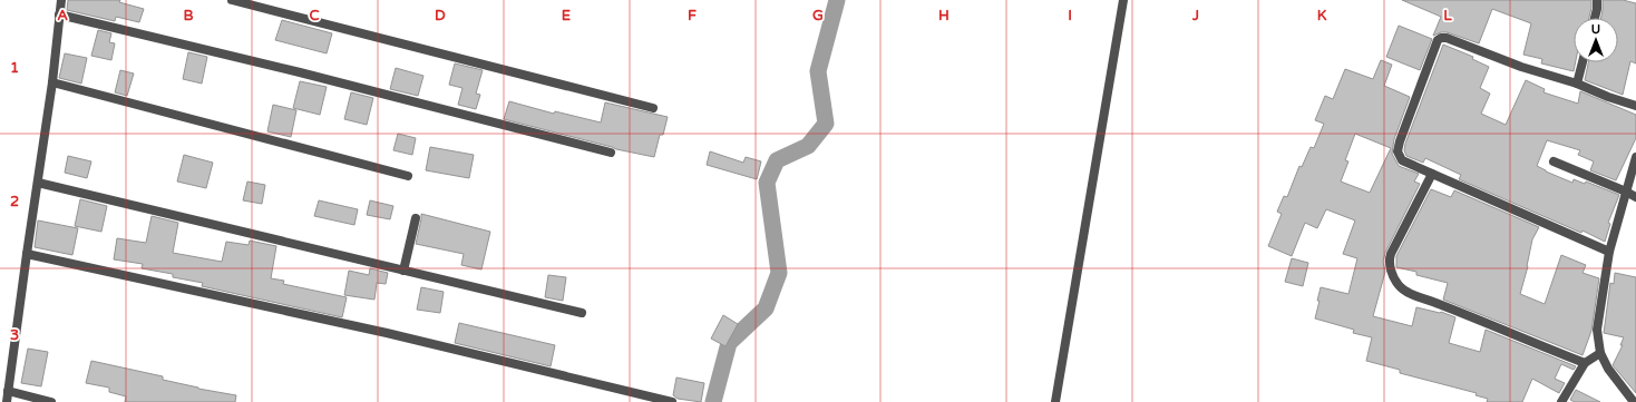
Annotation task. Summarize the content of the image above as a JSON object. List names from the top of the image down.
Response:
{
  "north": "top",
  "grid": {
    "columns": [
      "A",
      "B",
      "C",
      "D",
      "E",
      "F",
      "G",
      "H",
      "I",
      "J",
      "K",
      "L"
    ],
    "rows": ["1", "2", "3"]
  }
}
